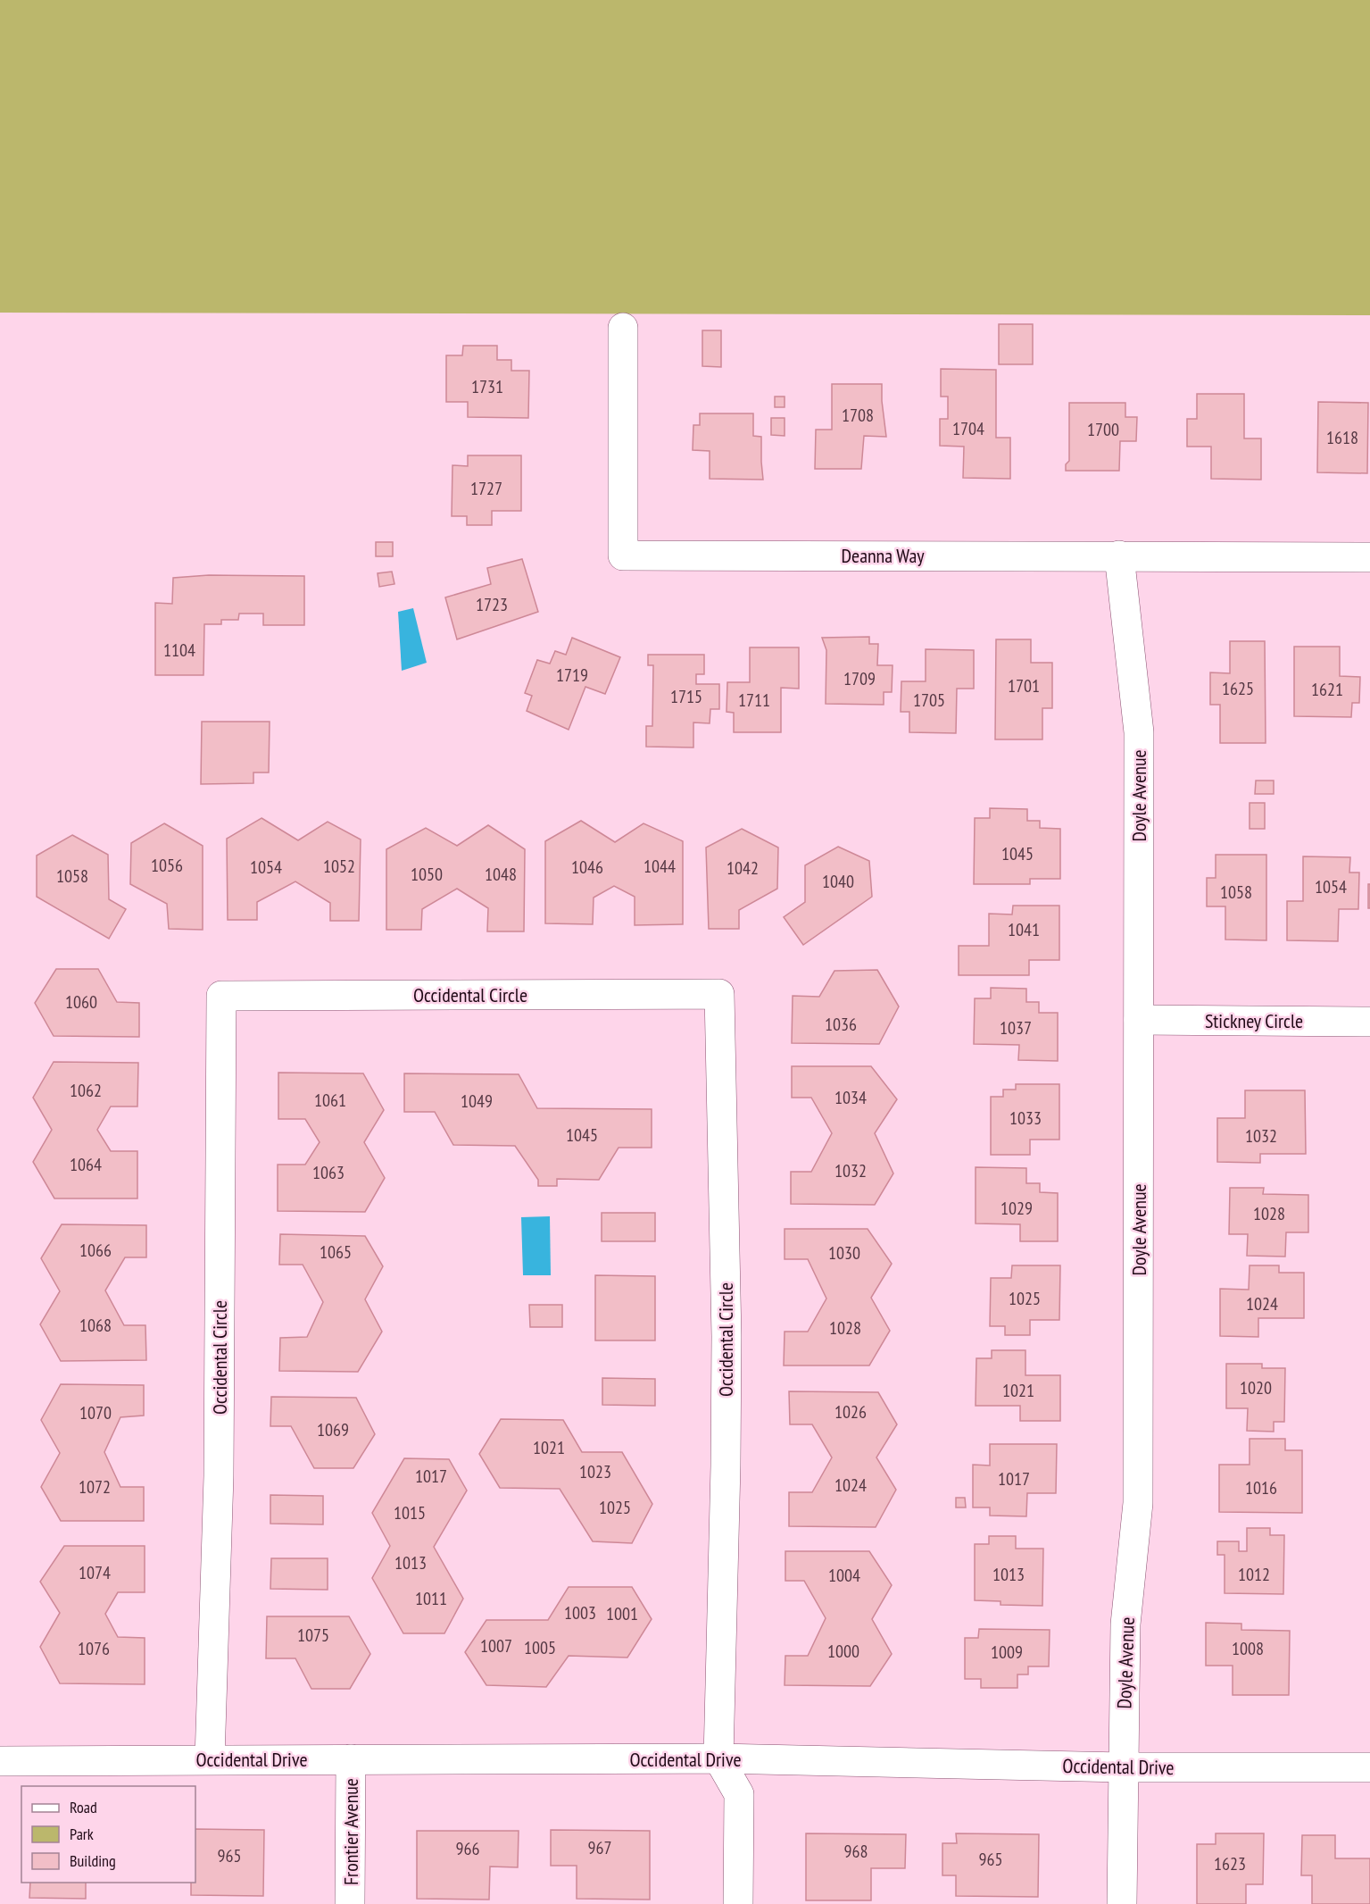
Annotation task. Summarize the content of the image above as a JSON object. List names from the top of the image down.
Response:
{
  "streets": {
    "street": [
      "Deanna Way",
      "Doyle Avenue",
      "Occidental Circle",
      "Stickney Circle",
      "Occidental Drive",
      "Frontier Avenue"
    ]
  },
  "crossings": [
    ["Deanna Way", "Doyle Avenue"],
    ["Doyle Avenue", "Stickney Circle"],
    ["Doyle Avenue", "Occidental Drive"],
    ["Occidental Circle", "Occidental Drive"],
    ["Occidental Drive", "Frontier Avenue"]
  ],
  "house_numbers": [
    "1731",
    "1708",
    "1704",
    "1700",
    "1618",
    "1727",
    "1723",
    "1104",
    "1719",
    "1709",
    "1701",
    "1625",
    "1621",
    "1715",
    "1711",
    "1705",
    "1045",
    "1056",
    "1052",
    "1044",
    "1054",
    "1046",
    "1042",
    "1050",
    "1048",
    "1058",
    "1040",
    "1054",
    "1058",
    "1041",
    "1060",
    "1036",
    "1037",
    "1062",
    "1034",
    "1061",
    "1049",
    "1033",
    "1045",
    "1032",
    "1064",
    "1032",
    "1063",
    "1029",
    "1028",
    "1066",
    "1065",
    "1030",
    "1025",
    "1024",
    "1068",
    "1028",
    "1020",
    "1021",
    "1026",
    "1070",
    "1069",
    "1021",
    "1023",
    "1017",
    "1017",
    "1024",
    "1072",
    "1016",
    "1025",
    "1015",
    "1013",
    "1074",
    "1013",
    "1012",
    "1004",
    "1011",
    "1003",
    "1001",
    "1075",
    "1007",
    "1005",
    "1076",
    "1008",
    "1000",
    "1009",
    "967",
    "966",
    "968",
    "965",
    "965",
    "1623"
  ],
  "legend": ["Road", "Park", "Building"]
}
